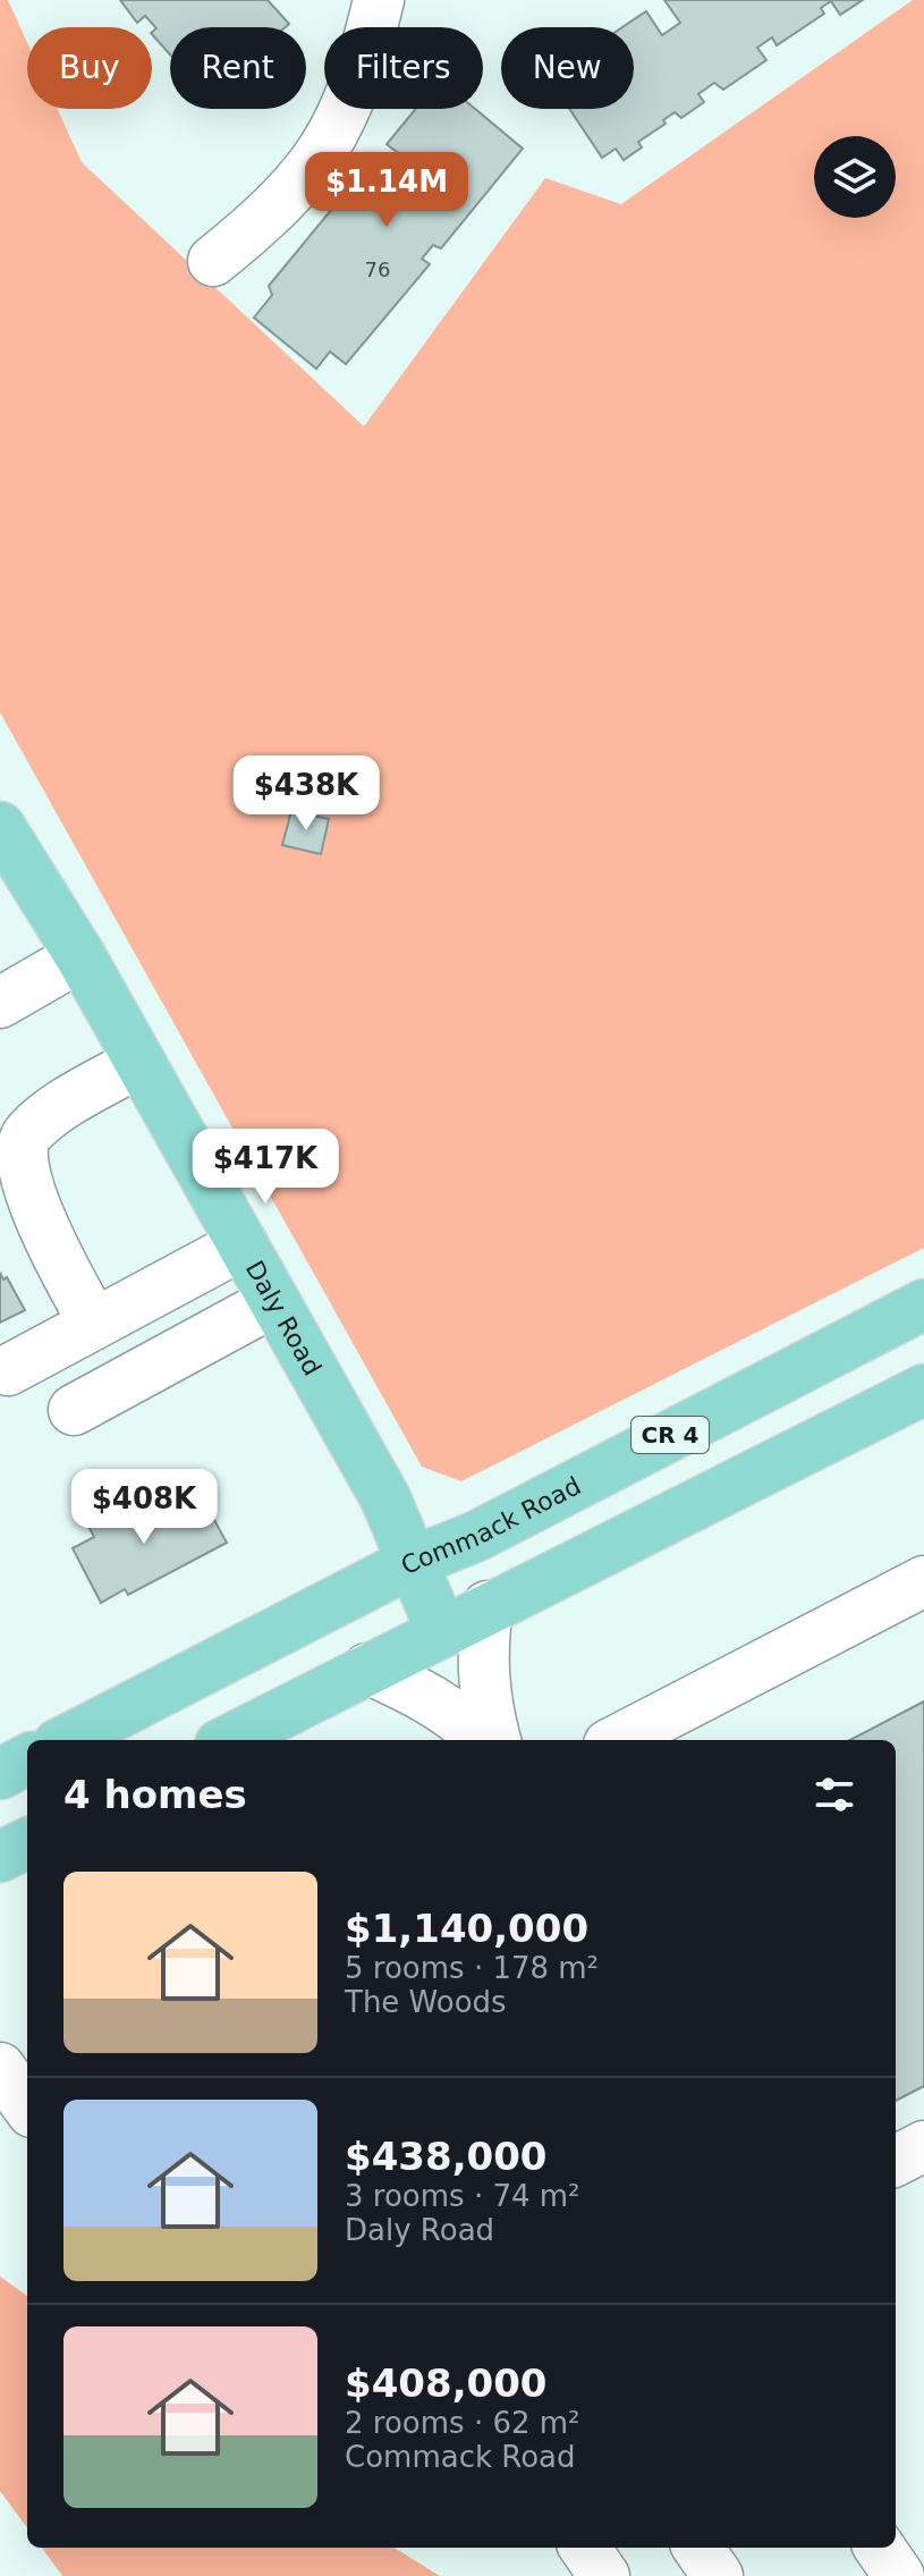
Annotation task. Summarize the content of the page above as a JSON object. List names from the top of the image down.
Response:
{
  "streets": {
    "main road": ["Daly Road", "CR 4", "Commack Road"]
  },
  "crossings": [
    ["Daly Road", "Commack Road"]
  ],
  "house_numbers": ["76"],
  "page": {
    "chip": [
      "Buy",
      "Rent",
      "Filters",
      "New"
    ],
    "price": [
      "$1.14M",
      "$438K",
      "$417K",
      "$408K"
    ],
    "heading": "4 homes",
    "list": [
      {
        "name": "$1,140,000",
        "note": "5 rooms · 178 m² · The Woods"
      },
      {
        "name": "$438,000",
        "note": "3 rooms · 74 m² · Daly Road"
      },
      {
        "name": "$408,000",
        "note": "2 rooms · 62 m² · Commack Road"
      }
    ]
  }
}
